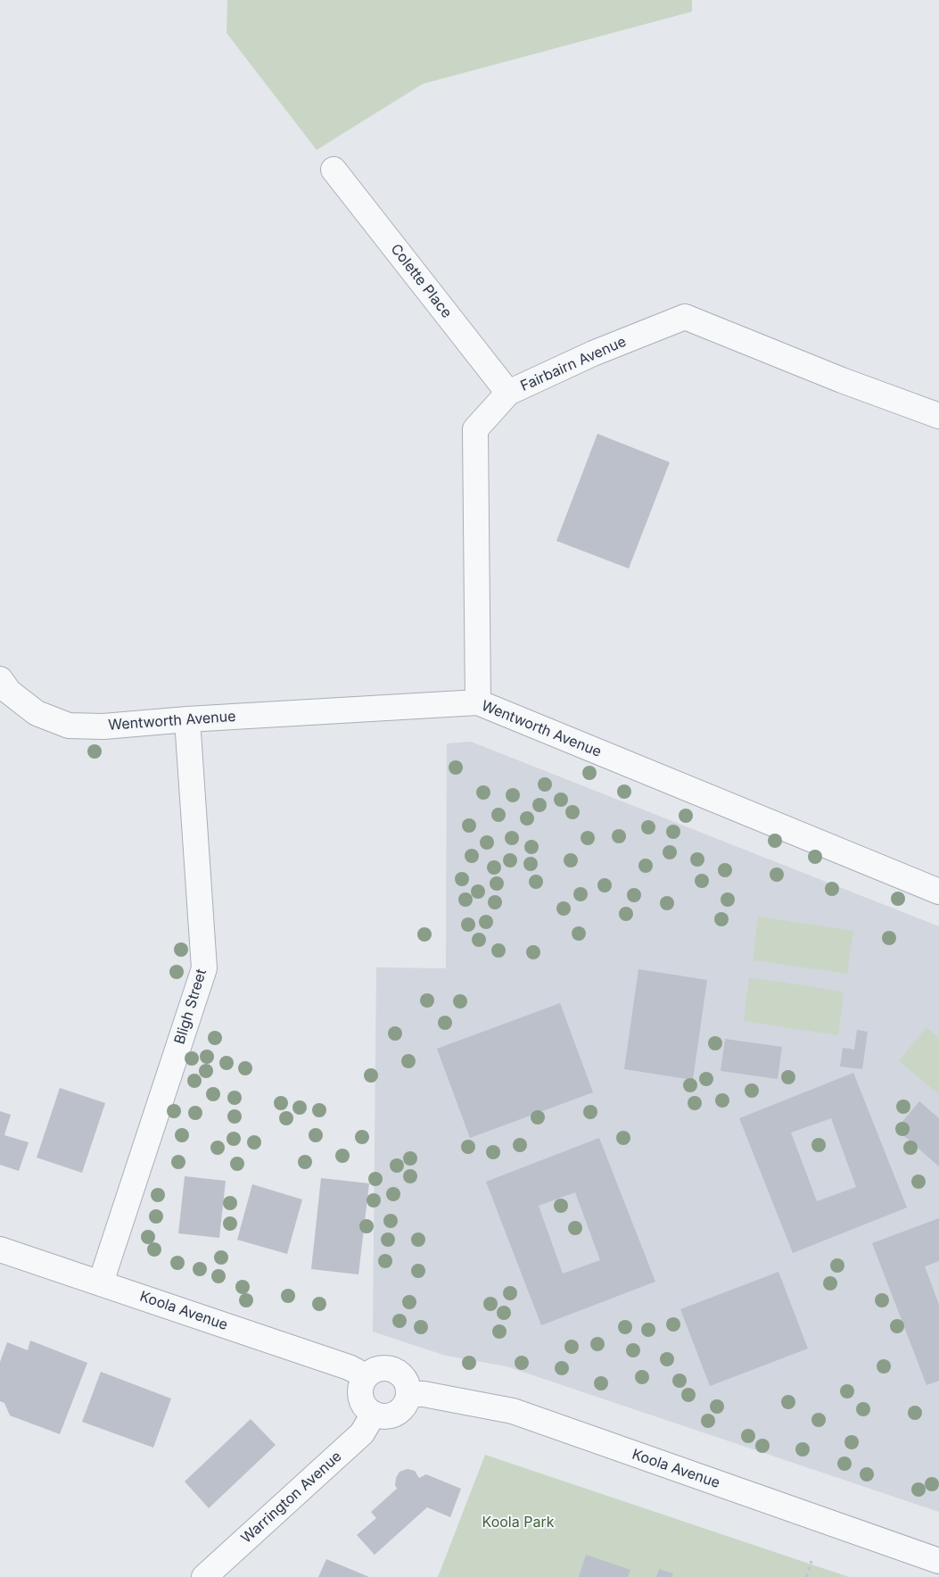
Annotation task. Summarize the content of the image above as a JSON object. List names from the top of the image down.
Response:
{
  "streets": {
    "street": [
      "Colette Place",
      "Fairbairn Avenue",
      "Wentworth Avenue",
      "Bligh Street",
      "Koola Avenue",
      "Warrington Avenue"
    ]
  },
  "crossings": [
    ["Colette Place", "Fairbairn Avenue"],
    ["Fairbairn Avenue", "Wentworth Avenue"],
    ["Wentworth Avenue", "Bligh Street"],
    ["Bligh Street", "Koola Avenue"],
    ["Koola Avenue", "Warrington Avenue"]
  ],
  "parks": ["Koola Park"]
}
